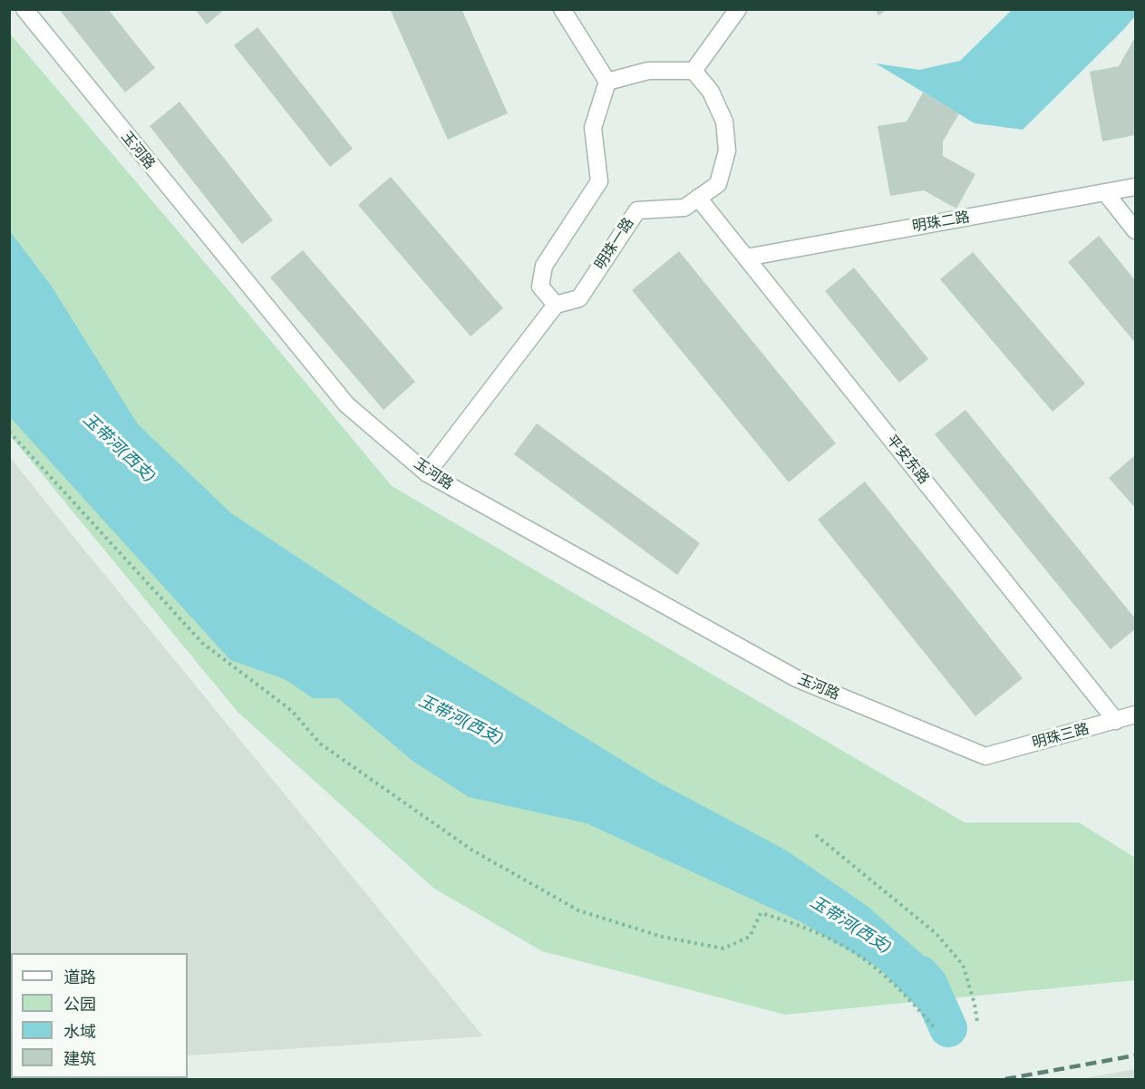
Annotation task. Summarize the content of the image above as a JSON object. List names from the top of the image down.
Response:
{
  "streets": {
    "street": [
      "玉河路",
      "明珠二路",
      "明珠一路",
      "平安东路",
      "明珠三路"
    ]
  },
  "crossings": [
    ["玉河路", "明珠三路"],
    ["明珠二路", "平安东路"],
    ["明珠一路", "平安东路"],
    ["平安东路", "明珠三路"]
  ],
  "water": ["玉带河(西支)"],
  "legend": [
    "道路",
    "公园",
    "水域",
    "建筑"
  ]
}
